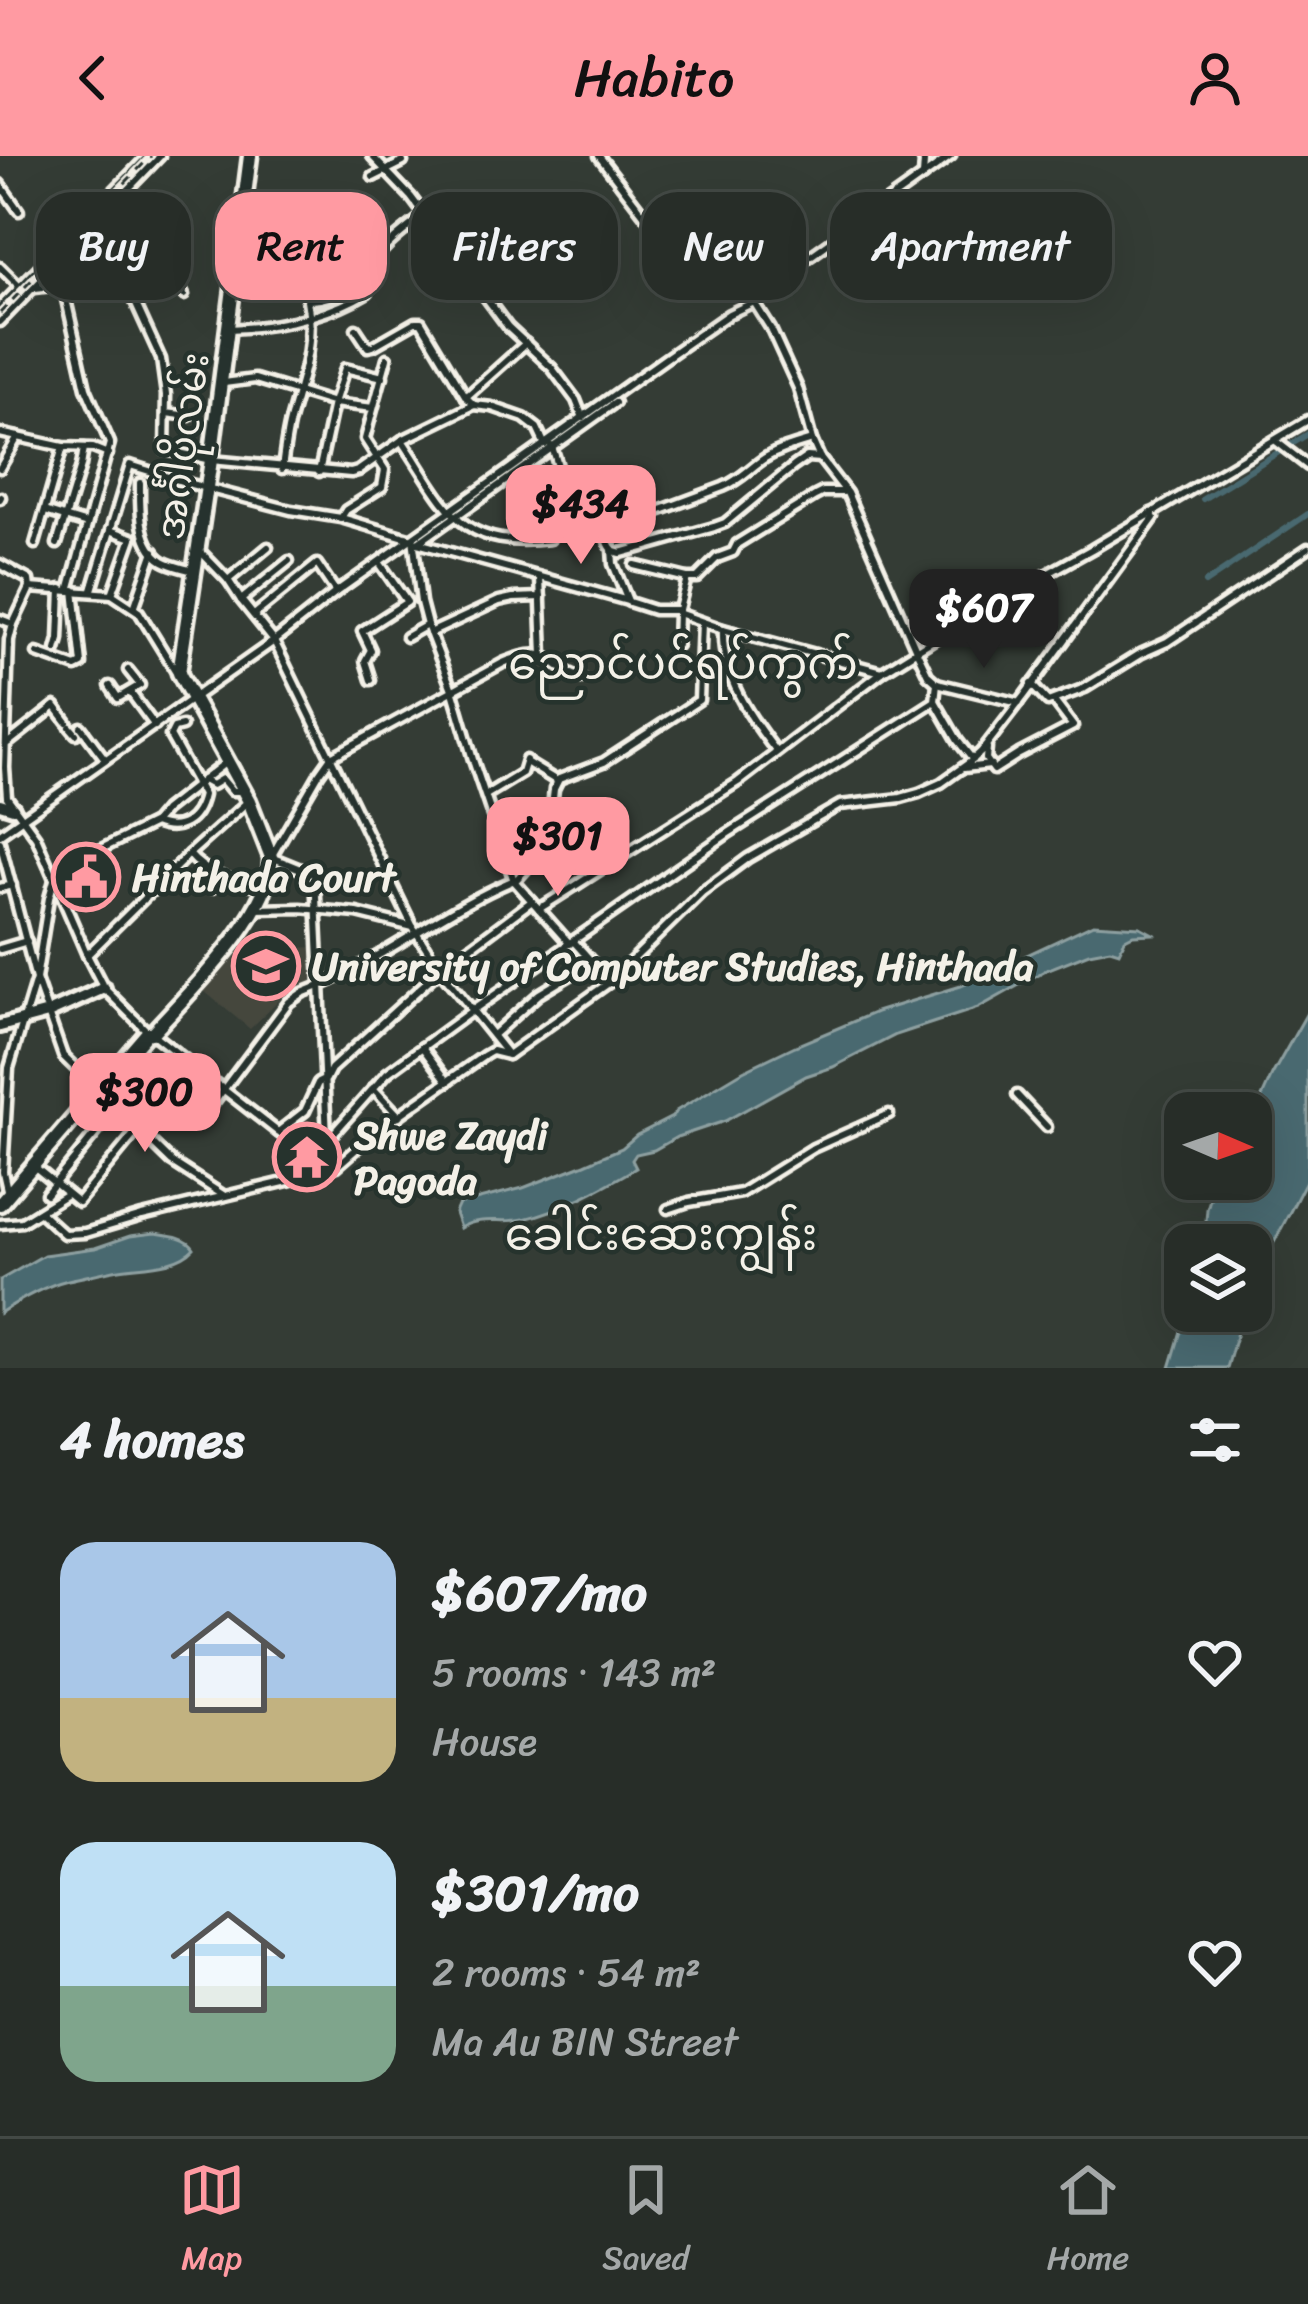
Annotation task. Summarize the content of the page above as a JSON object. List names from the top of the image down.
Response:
{
  "streets": {
    "main road": ["အင်္ဂါပိုလမ်း"]
  },
  "districts": ["ညောင်ပင်ရပ်ကွက်", "ခေါင်းဆေးကျွန်း"],
  "places": {
    "public building": ["Hinthada Court"],
    "school or university": ["University of Computer Studies, Hinthada"],
    "temple": ["Shwe Zaydi Pagoda"]
  },
  "north": "right",
  "page": {
    "header": "Habito",
    "chip": [
      "Buy",
      "Rent",
      "Filters",
      "New",
      "Apartment"
    ],
    "price": [
      "$434",
      "$607",
      "$301",
      "$300"
    ],
    "heading": "4 homes",
    "list": [
      {
        "name": "$607/mo",
        "note": "5 rooms · 143 m² · House"
      },
      {
        "name": "$301/mo",
        "note": "2 rooms · 54 m² · Ma Au BIN Street"
      }
    ],
    "tabs": ["Map", "Saved", "Home"]
  }
}
